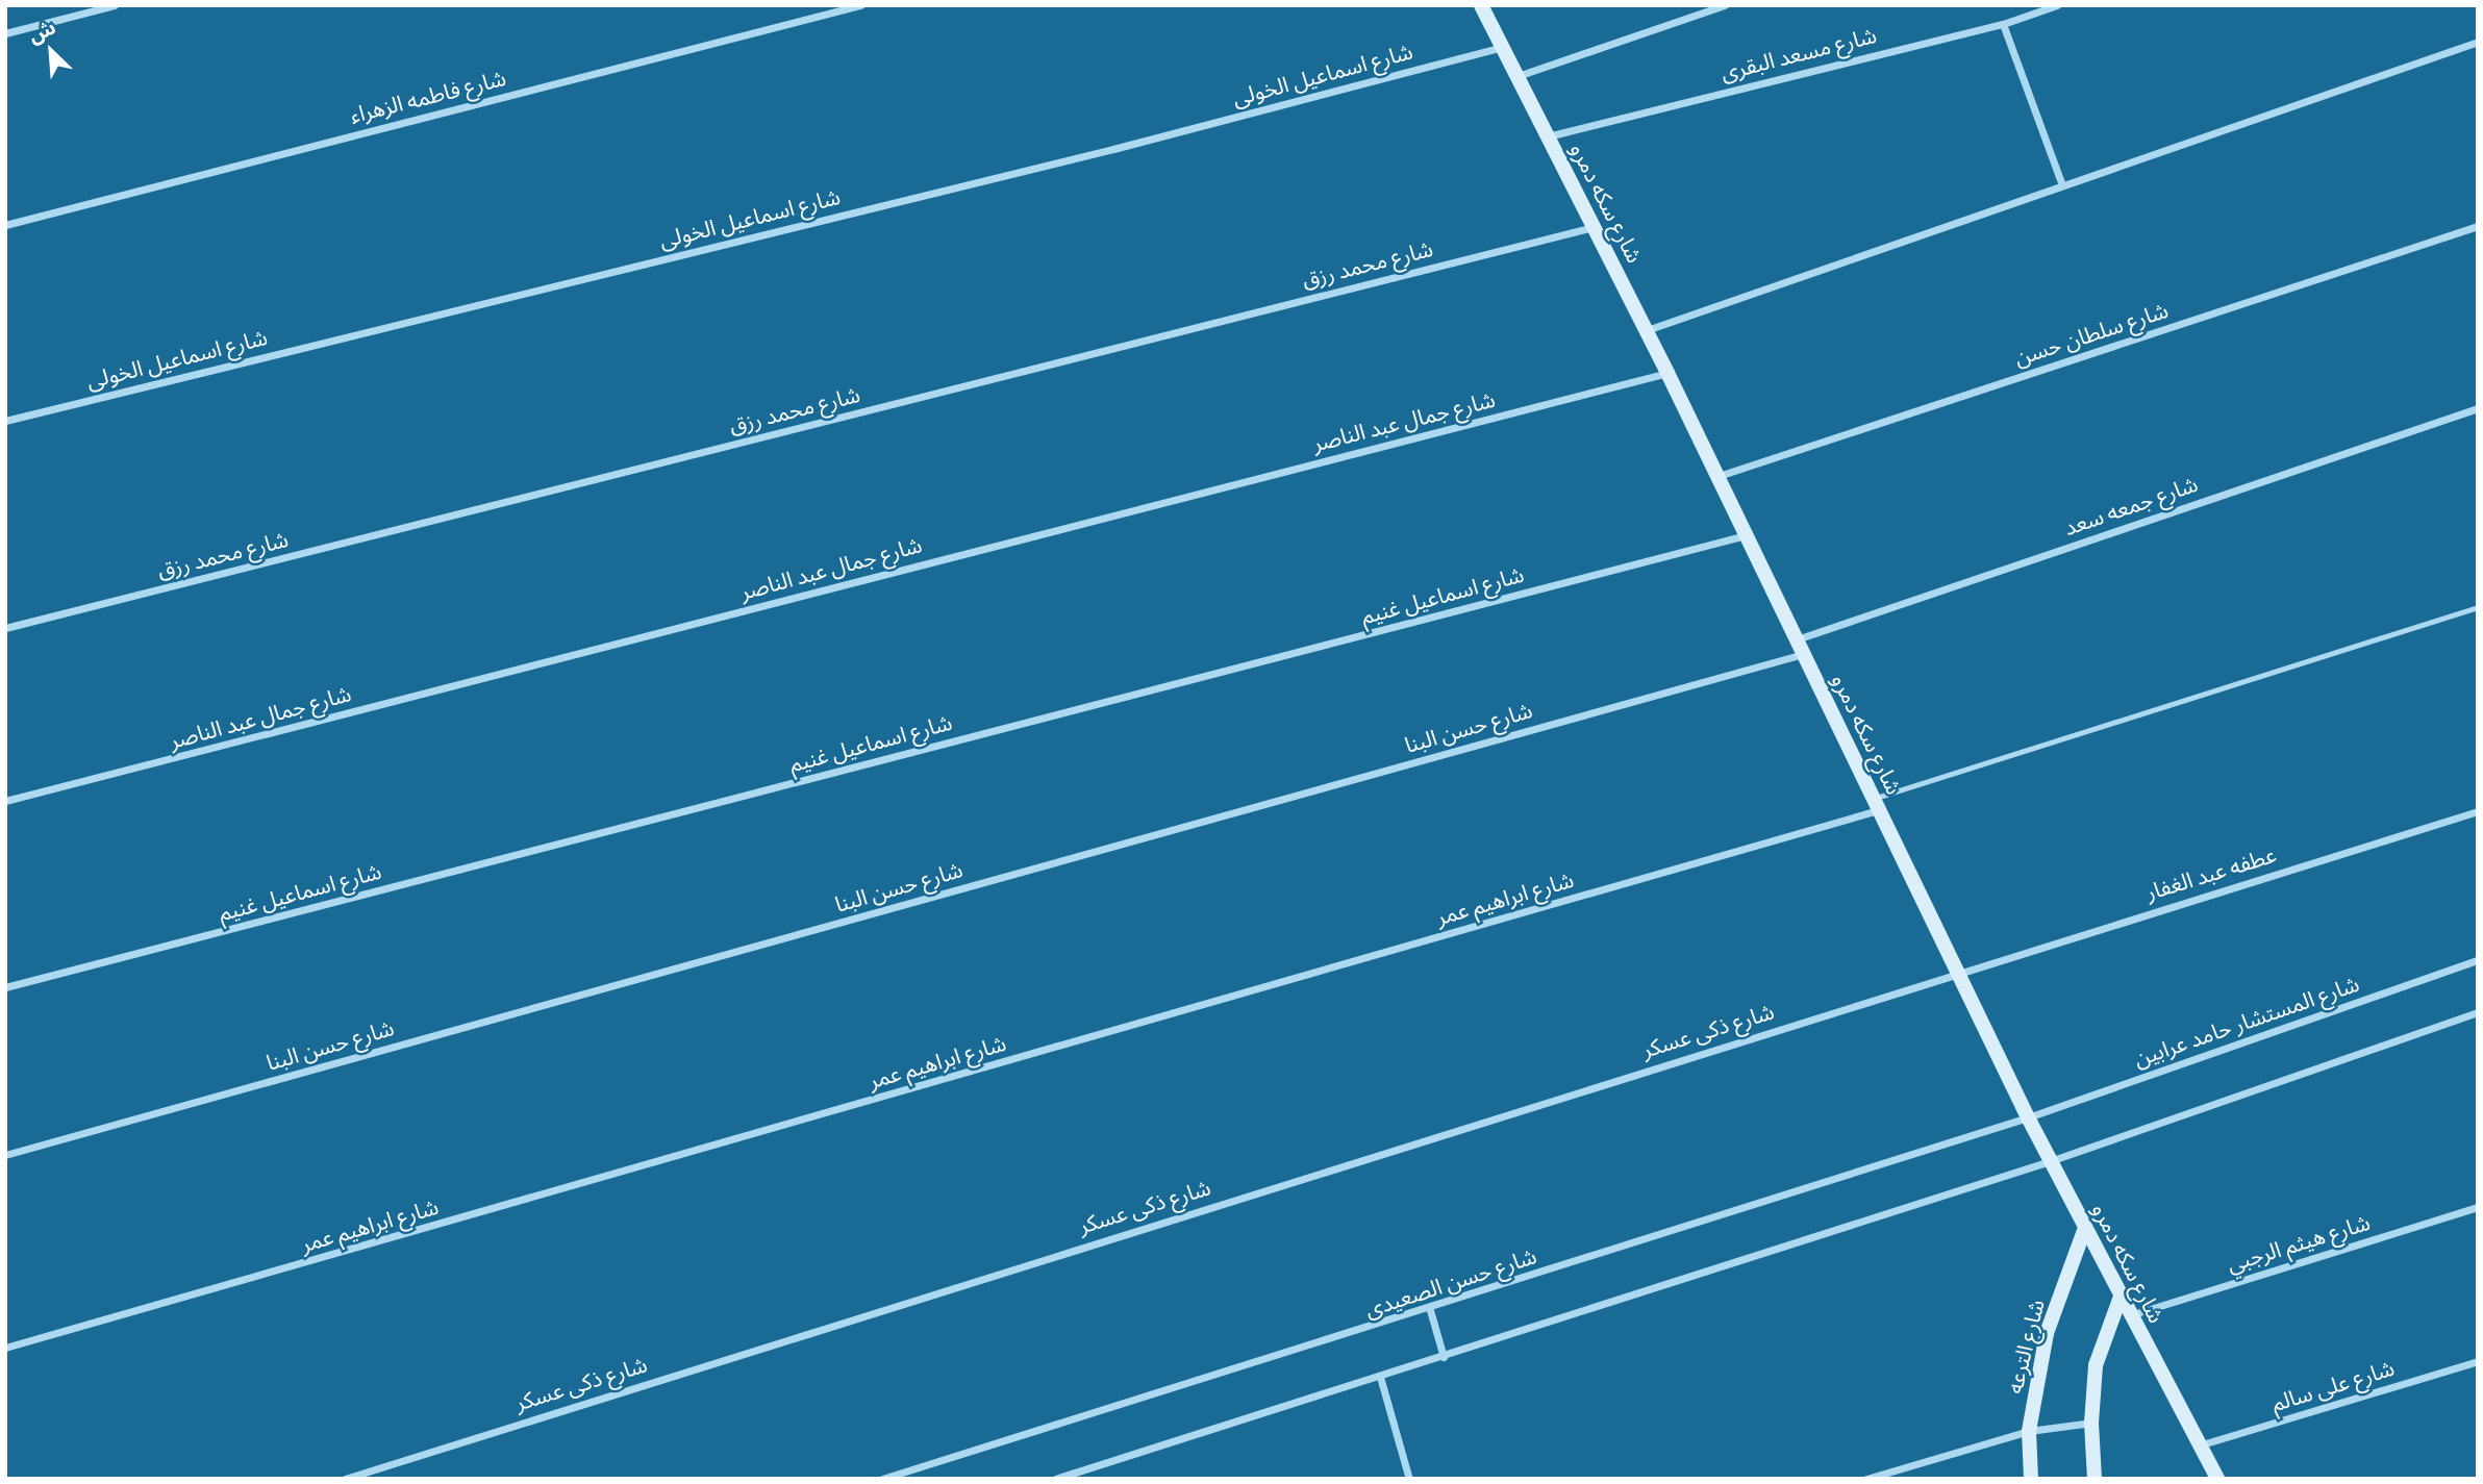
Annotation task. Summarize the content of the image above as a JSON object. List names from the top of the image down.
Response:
{
  "streets": {
    "main road": ["شارع سكه دمرو", "شارع الترعه"],
    "street": [
      "شارع مسعد البقرى",
      "شارع اسماعيل الخولى",
      "شارع فاطمه الزهراء",
      "شارع محمد رزق",
      "شارع سلطان حسن",
      "شارع جمال عبد الناصر",
      "شارع جمعه سعد",
      "شارع اسماعيل غنيم",
      "شارع حسن البنا",
      "عطفه عبد الغفار",
      "شارع ابراهيم عمر",
      "شارع المستشار حامد عرابين",
      "شارع ذكى عسكر",
      "شارع هيثم الرجبي",
      "شارع حسن الصعيدى",
      "شارع على سالم"
    ]
  },
  "crossings": [
    ["شارع مسعد البقرى", "شارع سكه دمرو"],
    ["شارع اسماعيل الخولى", "شارع سكه دمرو"],
    ["شارع سكه دمرو", "شارع محمد رزق"],
    ["شارع سكه دمرو", "شارع سلطان حسن"],
    ["شارع سكه دمرو", "شارع جمال عبد الناصر"],
    ["شارع سكه دمرو", "شارع جمعه سعد"],
    ["شارع سكه دمرو", "شارع اسماعيل غنيم"],
    ["شارع سكه دمرو", "شارع حسن البنا"],
    ["شارع سكه دمرو", "عطفه عبد الغفار"],
    ["شارع سكه دمرو", "شارع ابراهيم عمر"],
    ["شارع سكه دمرو", "شارع المستشار حامد عرابين"],
    ["شارع سكه دمرو", "شارع ذكى عسكر"],
    ["شارع سكه دمرو", "شارع هيثم الرجبي"],
    ["شارع سكه دمرو", "شارع حسن الصعيدى"],
    ["شارع سكه دمرو", "شارع الترعه"],
    ["شارع سكه دمرو", "شارع على سالم"],
    ["شارع جمعه سعد", "شارع حسن البنا"],
    ["عطفه عبد الغفار", "شارع ذكى عسكر"],
    ["شارع المستشار حامد عرابين", "شارع حسن الصعيدى"]
  ],
  "north": "top left"
}
